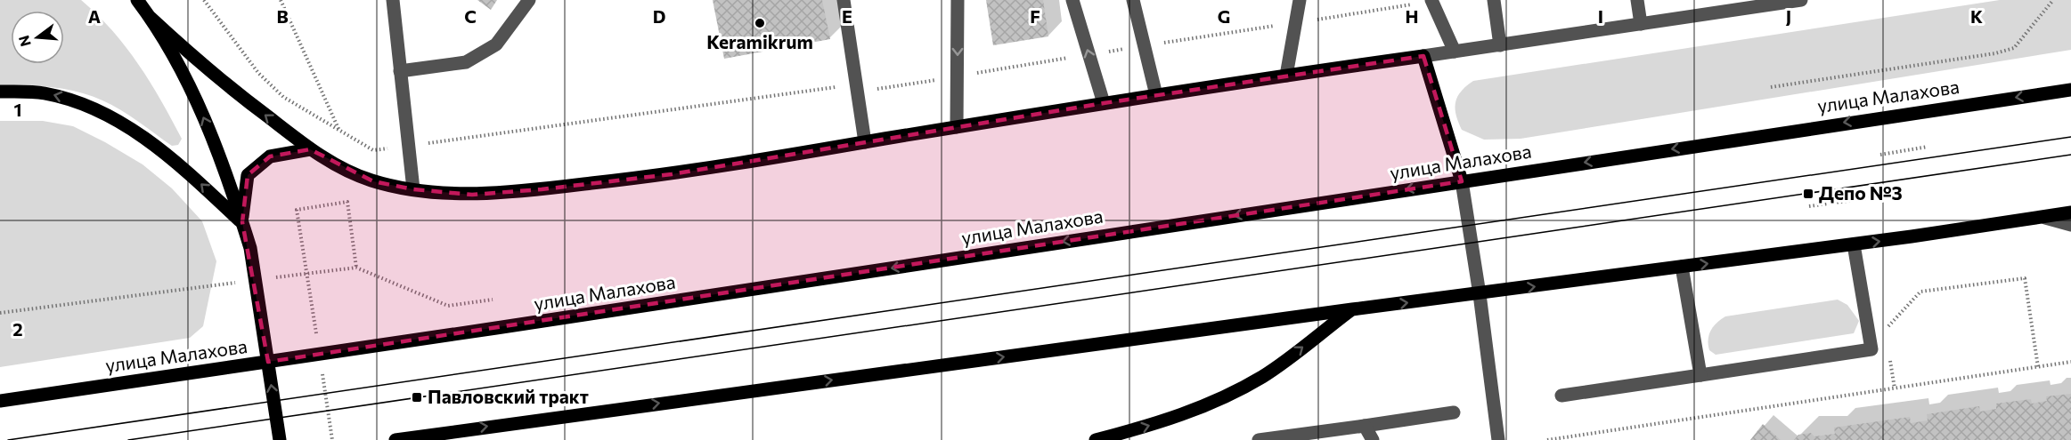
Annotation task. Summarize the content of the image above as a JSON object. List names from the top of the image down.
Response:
{
  "streets": {
    "main road": ["улица Малахова"]
  },
  "places": {
    "other": ["Keramikrum"],
    "transit": ["Депо №3", "Павловский тракт"]
  },
  "north": "left",
  "grid": {
    "columns": [
      "A",
      "B",
      "C",
      "D",
      "E",
      "F",
      "G",
      "H",
      "I",
      "J",
      "K"
    ],
    "rows": ["1", "2"]
  }
}
